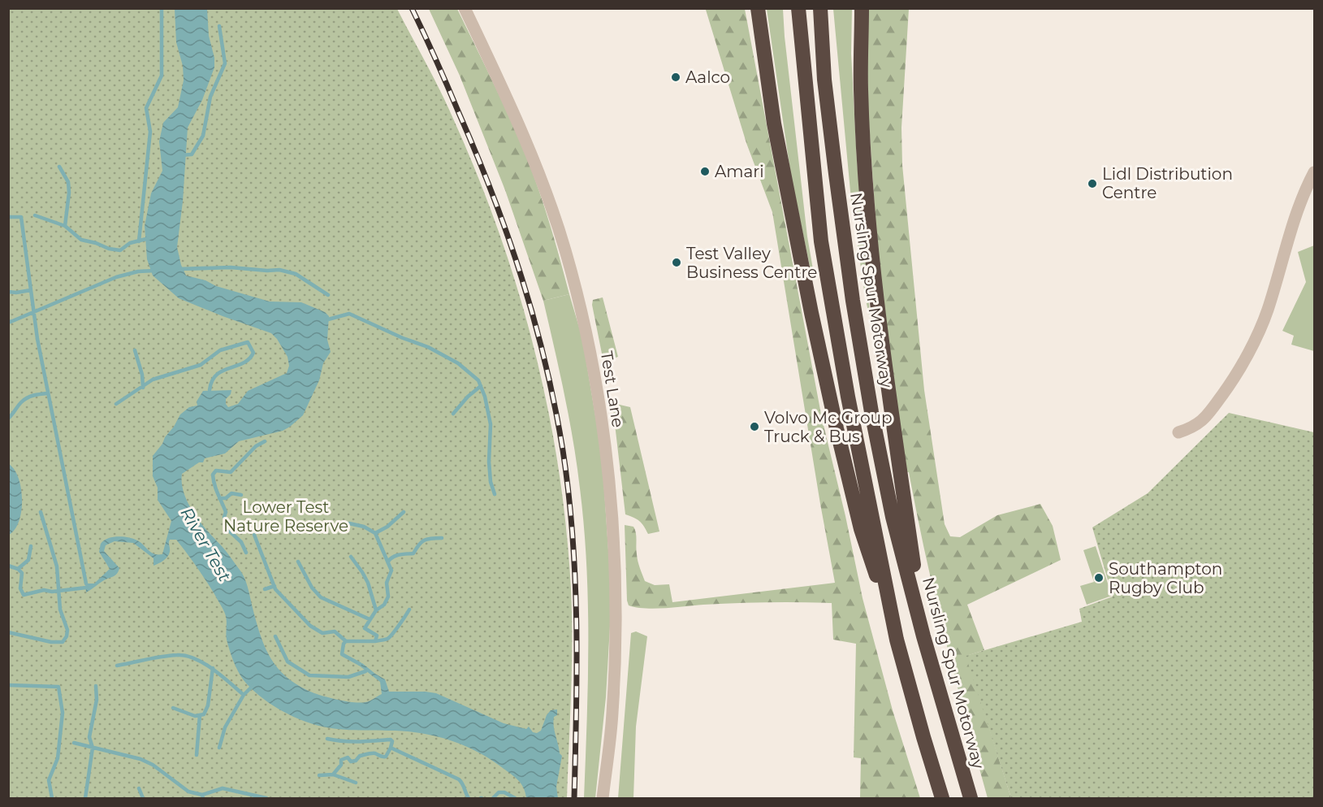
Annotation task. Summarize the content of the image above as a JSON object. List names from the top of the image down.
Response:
{
  "streets": {
    "highway": ["Nursling Spur Motorway"],
    "street": ["Test Lane"]
  },
  "water": ["River Test"],
  "parks": ["Lower Test Nature Reserve"],
  "places": [
    "Aalco",
    "Amari",
    "Lidl Distribution Centre",
    "Test Valley Business Centre",
    "Volvo Mc Group Truck & Bus",
    "Southampton Rugby Club"
  ]
}
